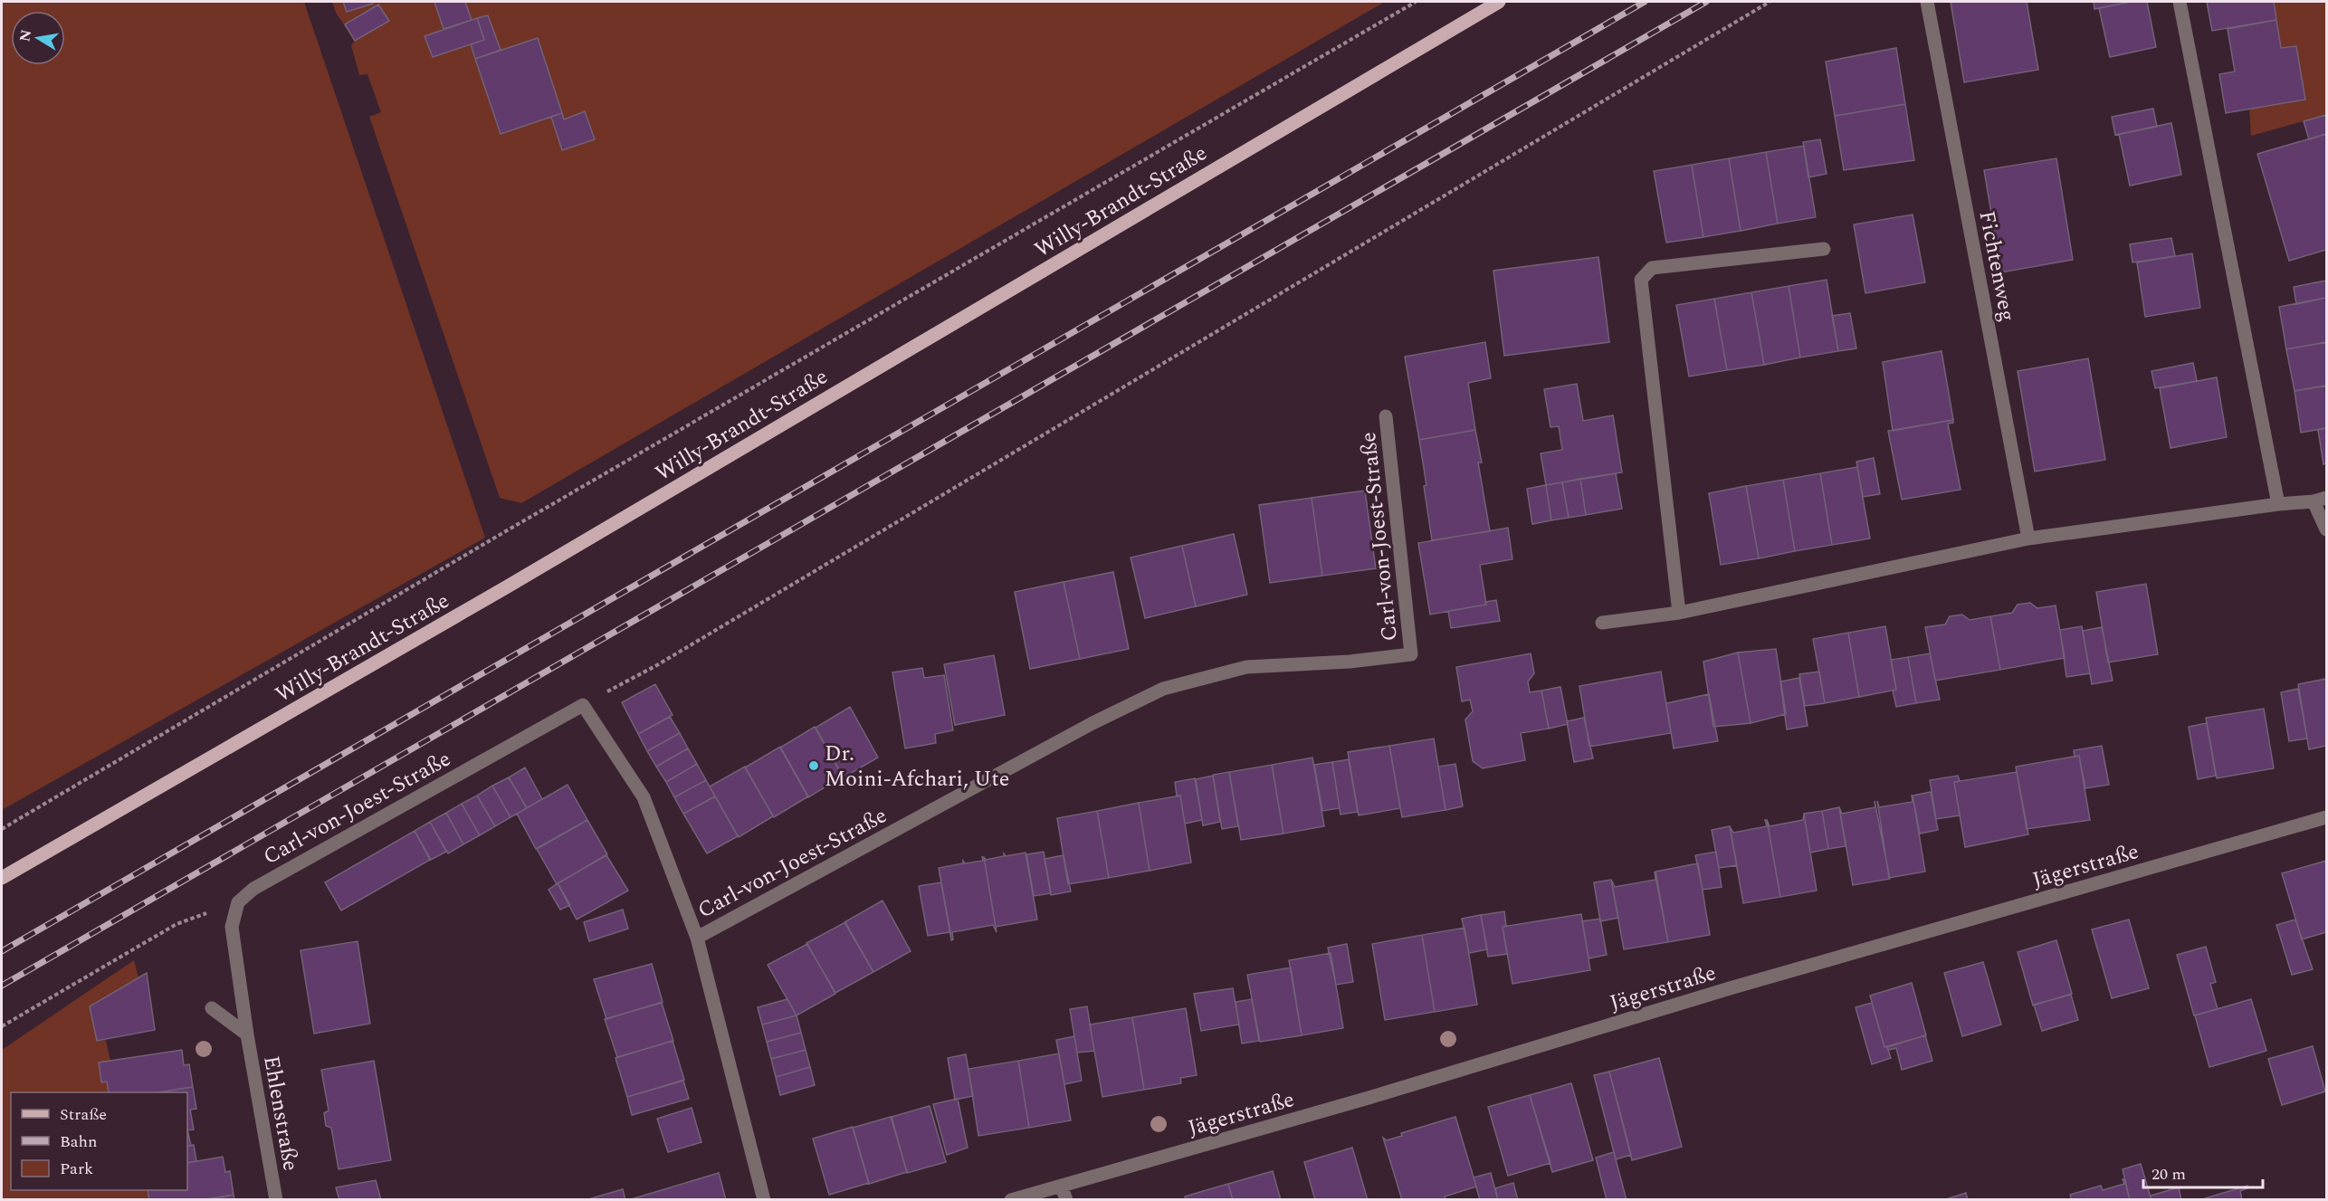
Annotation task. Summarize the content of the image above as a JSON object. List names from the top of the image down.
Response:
{
  "streets": {
    "main road": ["Willy-Brandt-Straße"],
    "street": [
      "Fichtenweg",
      "Carl-von-Joest-Straße",
      "Jägerstraße",
      "Ehlenstraße"
    ]
  },
  "crossings": [
    ["Carl-von-Joest-Straße", "Ehlenstraße"]
  ],
  "places": ["Dr. Moini-Afchari, Ute"],
  "legend": ["Straße", "Bahn", "Park"],
  "scale_bar": "20 m",
  "north": "left"
}
